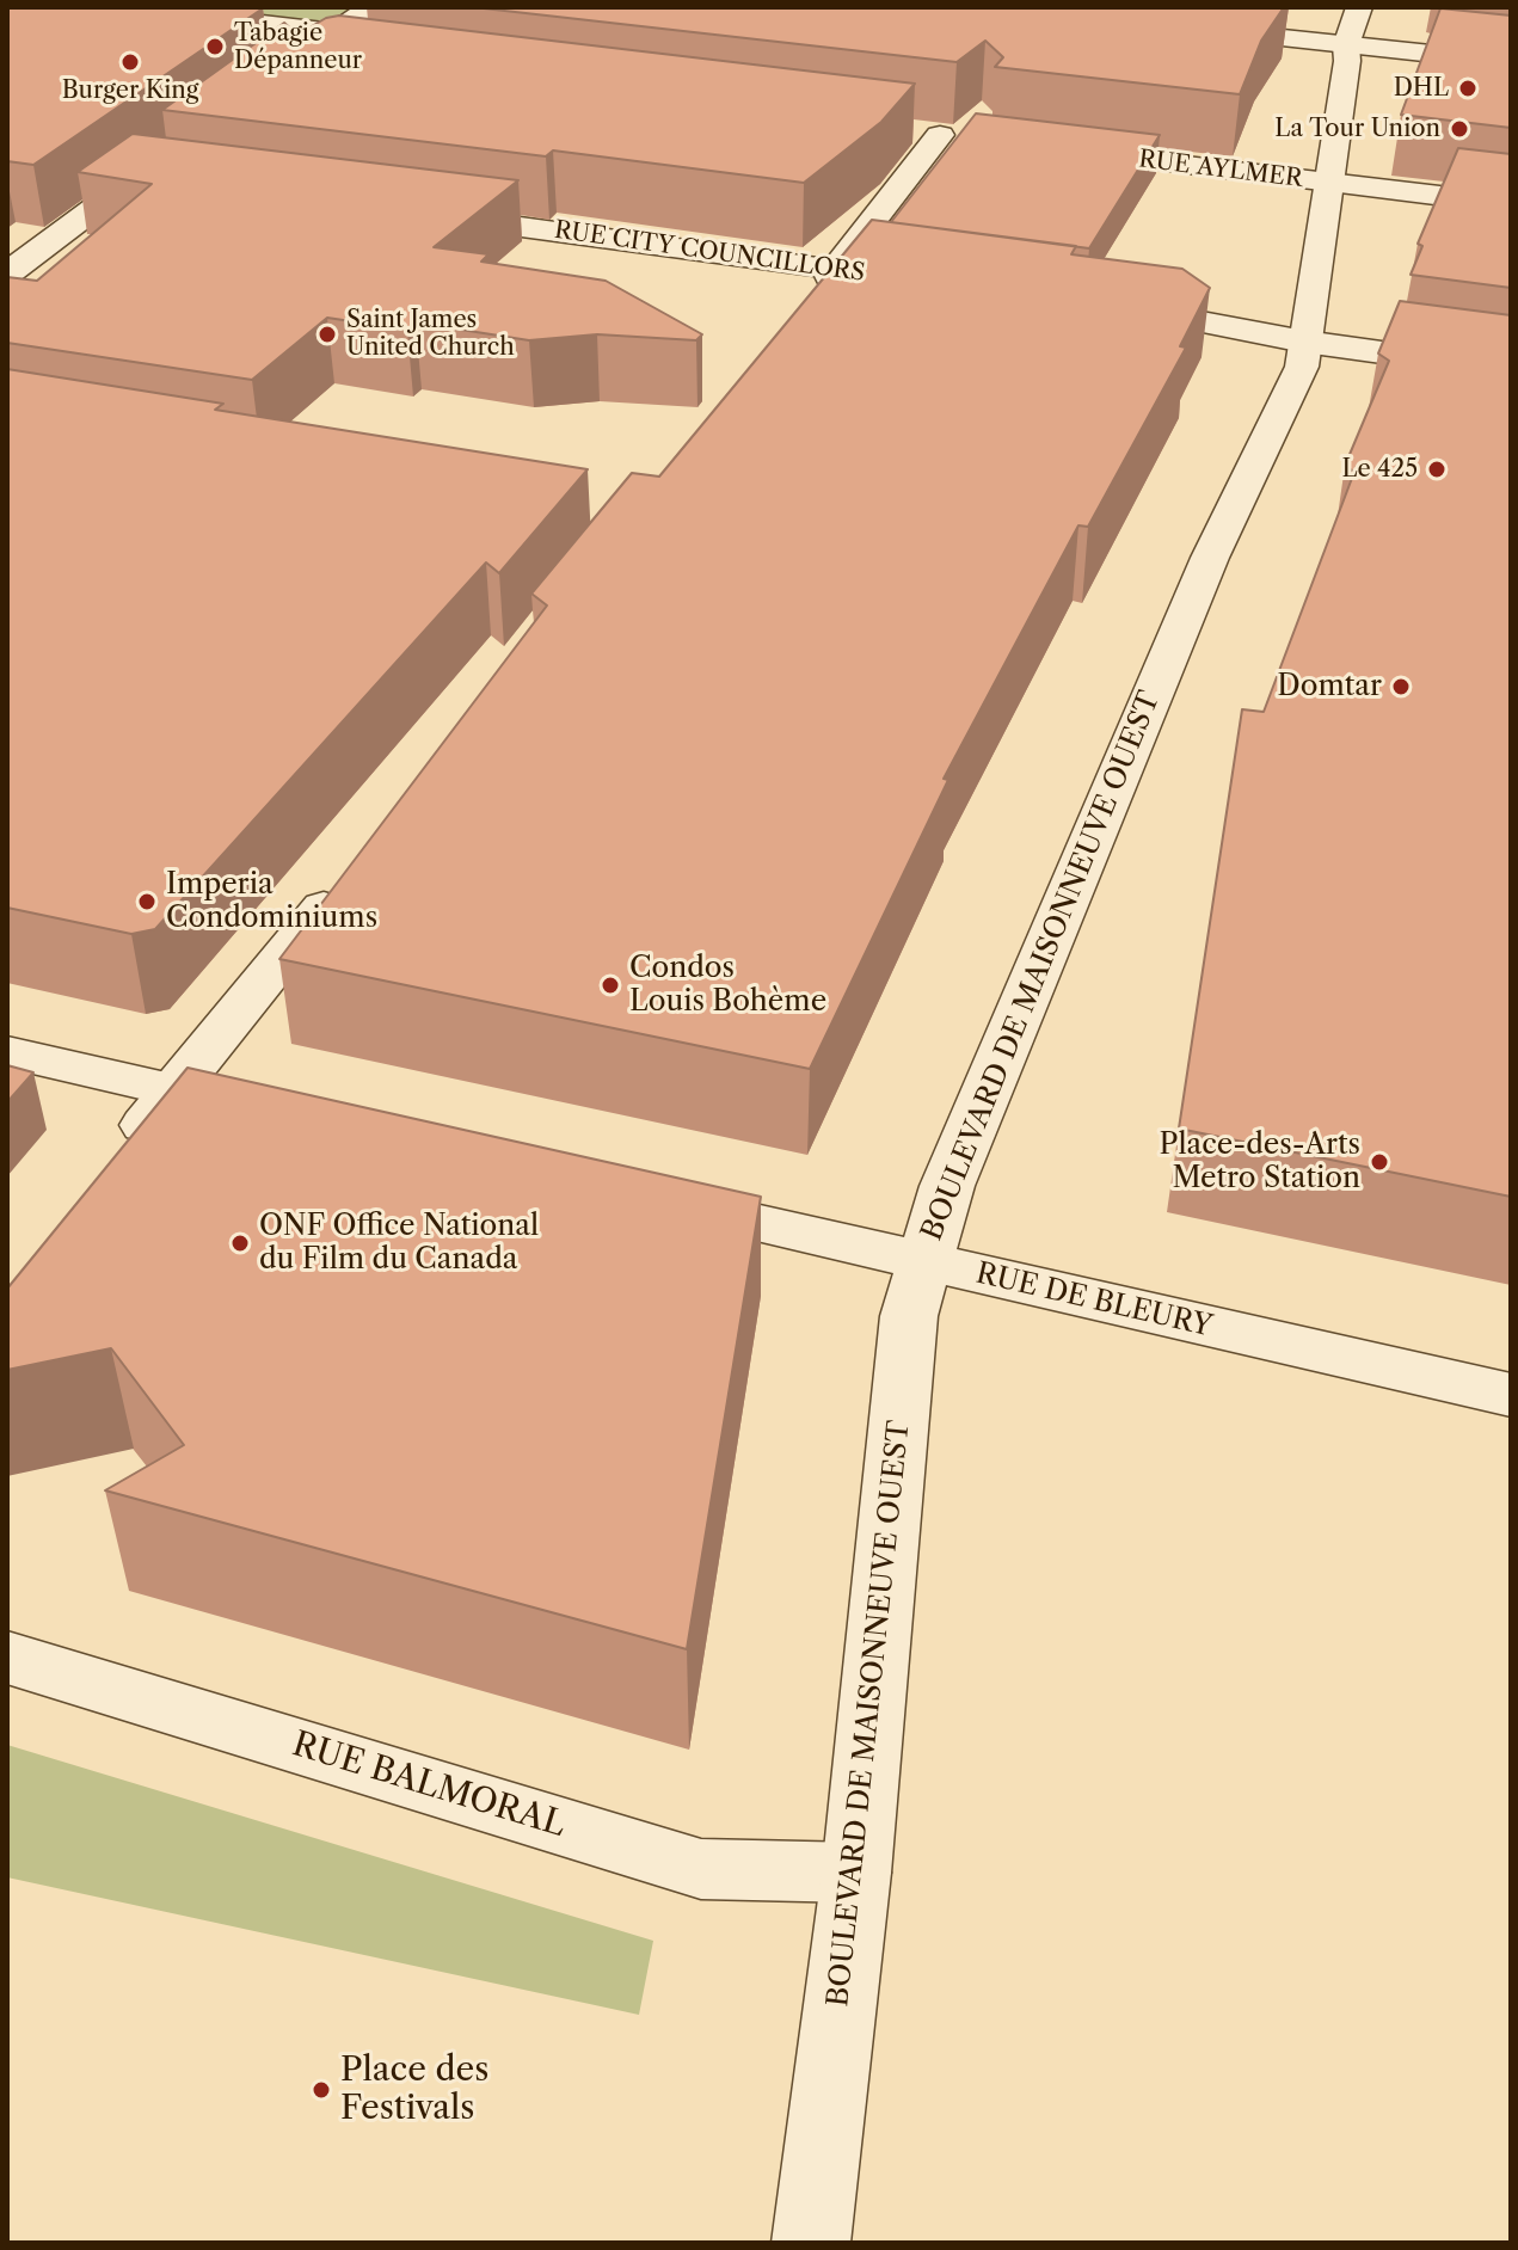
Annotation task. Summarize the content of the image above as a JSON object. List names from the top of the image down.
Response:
{
  "streets": {
    "street": [
      "RUE AYLMER",
      "RUE CITY COUNCILLORS",
      "BOULEVARD DE MAISONNEUVE OUEST",
      "RUE DE BLEURY",
      "RUE BALMORAL"
    ]
  },
  "crossings": [
    ["RUE AYLMER", "BOULEVARD DE MAISONNEUVE OUEST"],
    ["BOULEVARD DE MAISONNEUVE OUEST", "RUE DE BLEURY"],
    ["BOULEVARD DE MAISONNEUVE OUEST", "RUE BALMORAL"]
  ],
  "places": [
    "Tabagie Dépanneur",
    "Burger King",
    "DHL",
    "La Tour Union",
    "Saint James United Church",
    "Le 425",
    "Domtar",
    "Imperia Condominiums",
    "Condos Louis Bohème",
    "Place-des-Arts Metro Station",
    "ONF Office National du Film du Canada",
    "Place des Festivals"
  ]
}
